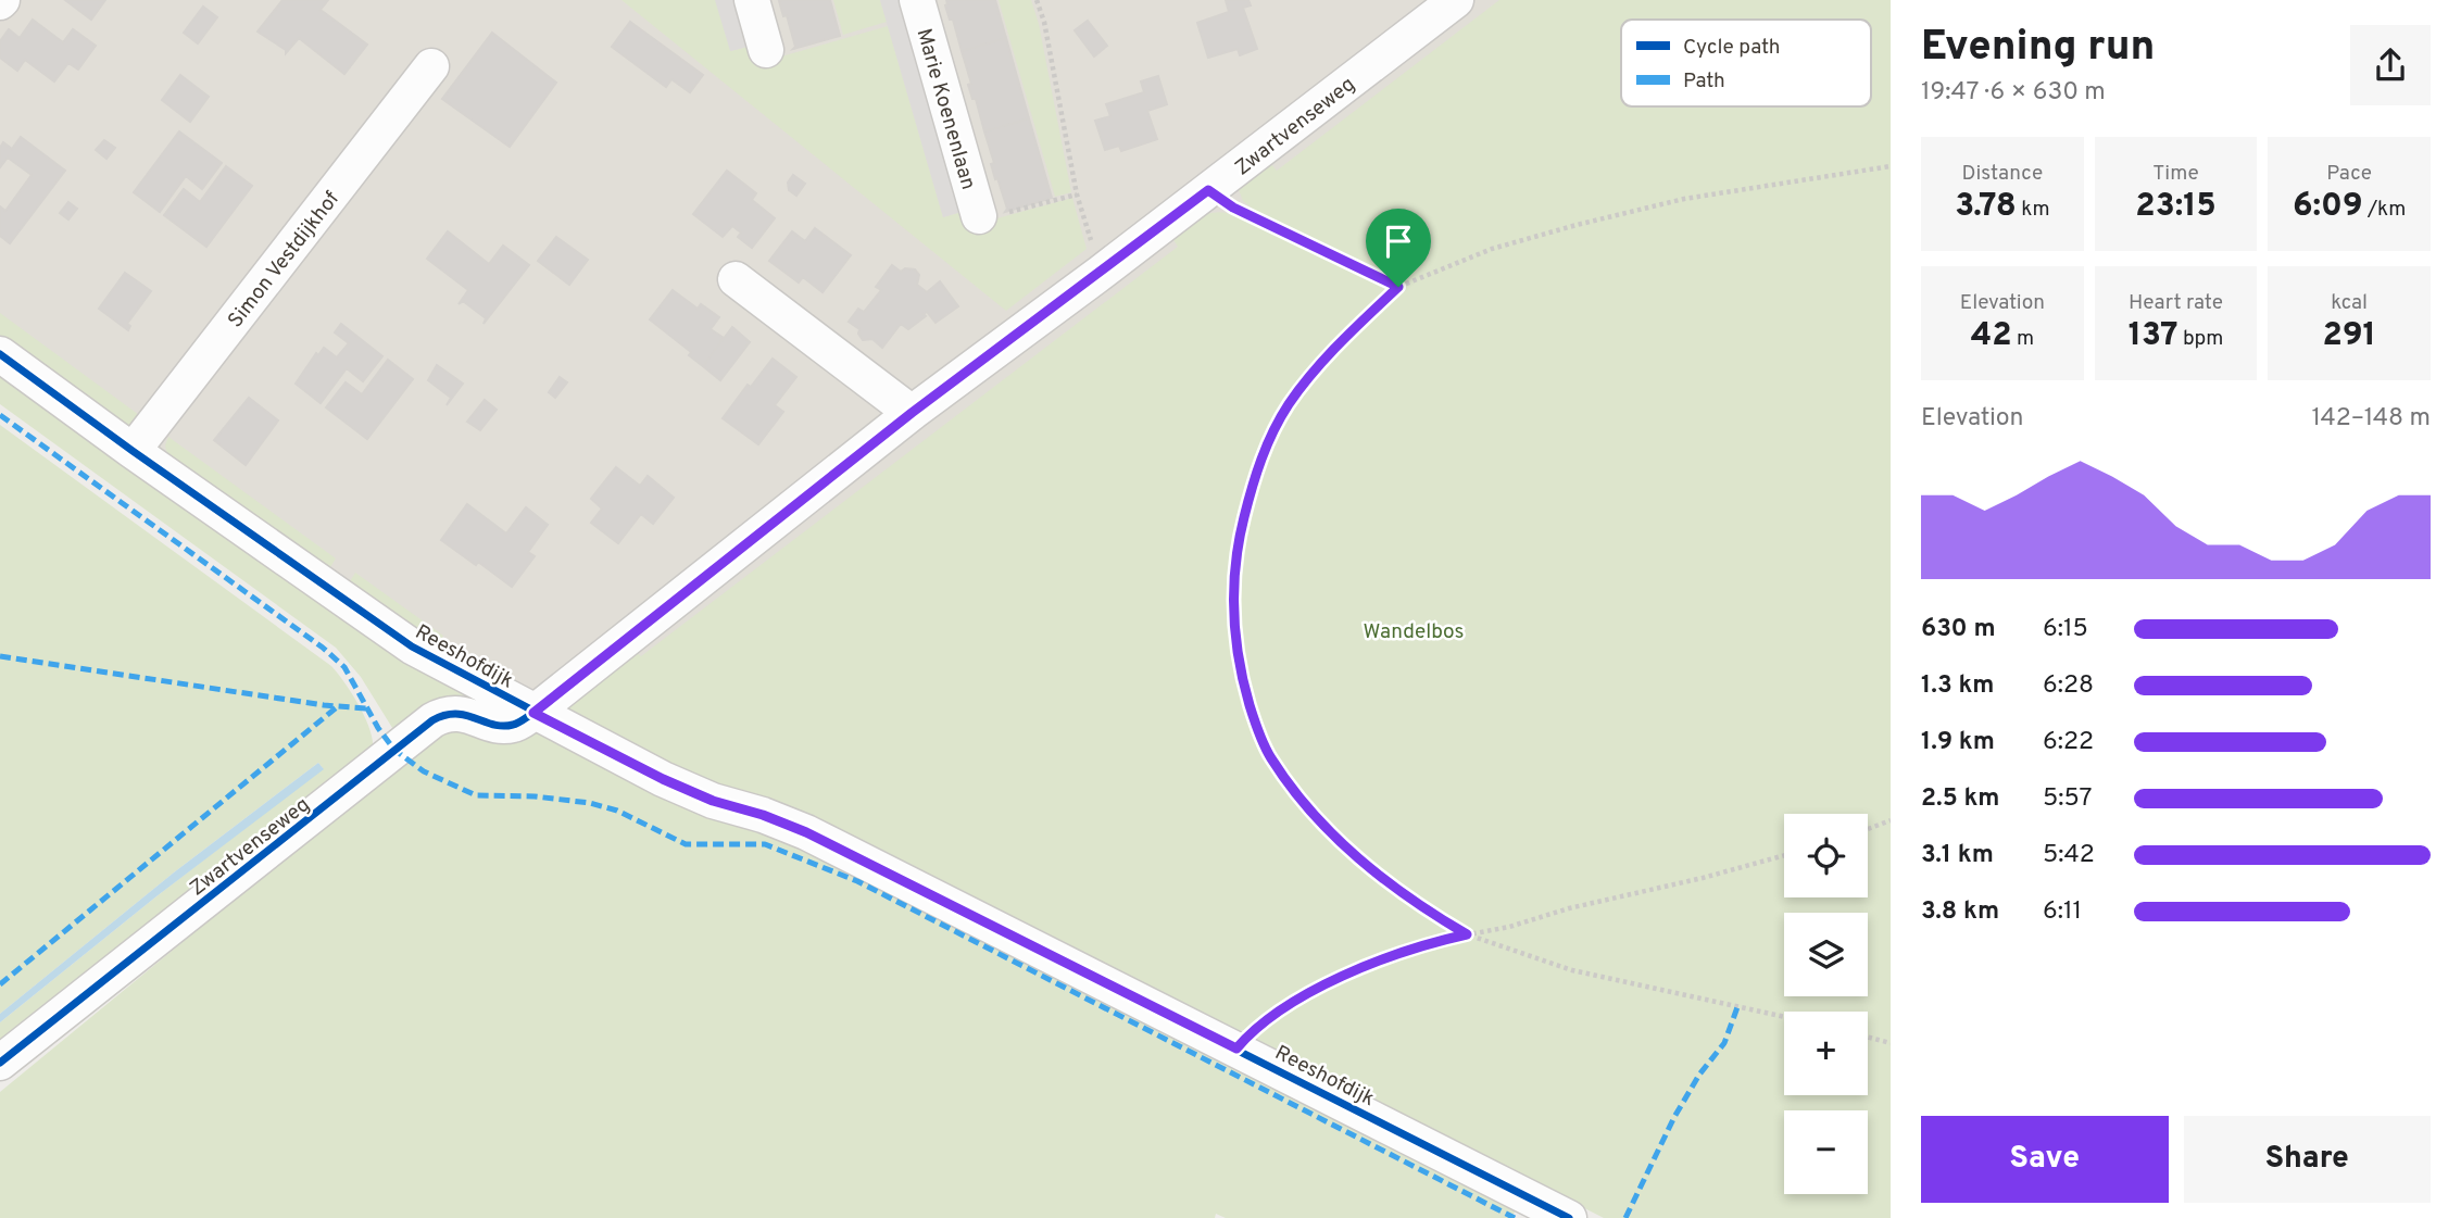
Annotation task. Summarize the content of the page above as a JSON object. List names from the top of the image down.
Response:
{
  "streets": {
    "street": [
      "Marie Koenenlaan",
      "Zwartvenseweg",
      "Simon Vestdijkhof",
      "Reeshofdijk"
    ]
  },
  "crossings": [
    ["Zwartvenseweg", "Reeshofdijk"],
    ["Simon Vestdijkhof", "Reeshofdijk"]
  ],
  "parks": ["Wandelbos"],
  "legend": ["Cycle path", "Path"],
  "page": {
    "heading": ["Evening run", "19:47 · 6 × 630 m"],
    "stats": [
      ["Distance", "3.78 km"],
      ["Time", "23:15"],
      ["Pace", "6:09 /km"],
      ["Elevation", "42 m"],
      ["Heart rate", "137 bpm"],
      ["kcal", "291"]
    ],
    "chart": ["Elevation", "142–148 m"],
    "list": [
      {
        "name": "630 m",
        "note": "6:15"
      },
      {
        "name": "1.3 km",
        "note": "6:28"
      },
      {
        "name": "1.9 km",
        "note": "6:22"
      },
      {
        "name": "2.5 km",
        "note": "5:57"
      },
      {
        "name": "3.1 km",
        "note": "5:42"
      },
      {
        "name": "3.8 km",
        "note": "6:11"
      }
    ],
    "map_buttons": ["+", "−"],
    "buttons": ["Save", "Share"]
  }
}
